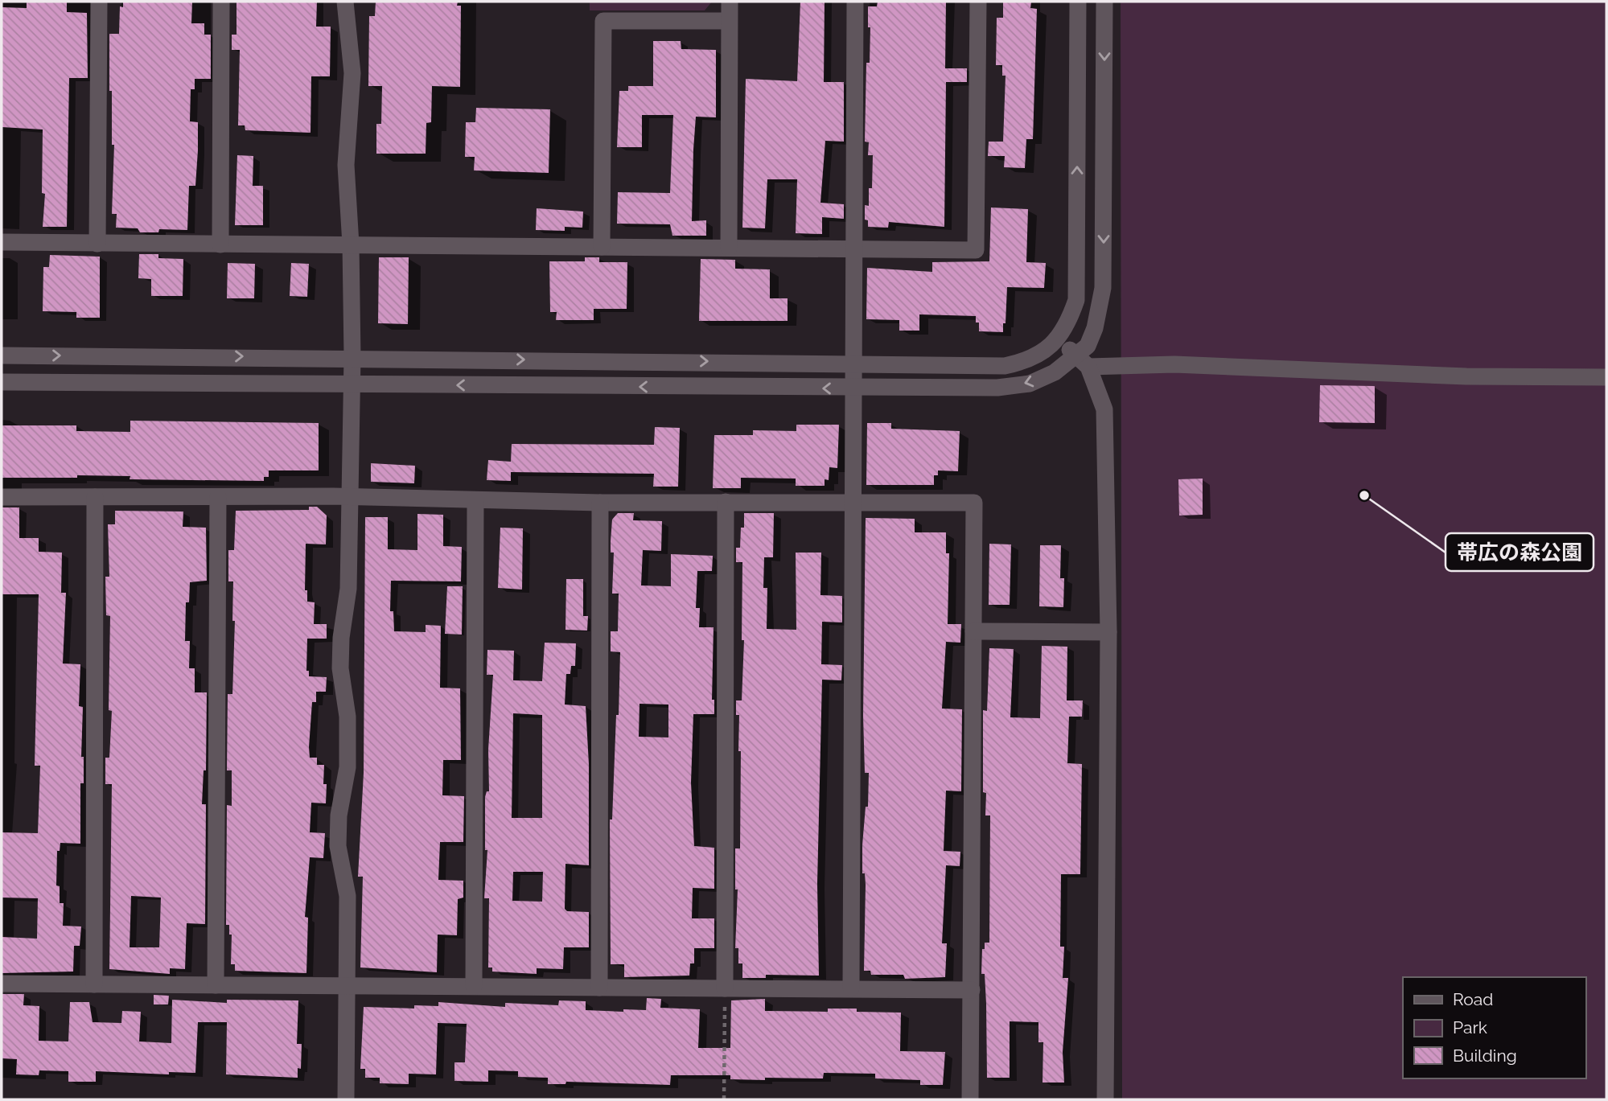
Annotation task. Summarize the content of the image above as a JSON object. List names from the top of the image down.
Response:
{
  "places": ["帯広の森公園"],
  "legend": ["Road", "Park", "Building"]
}
